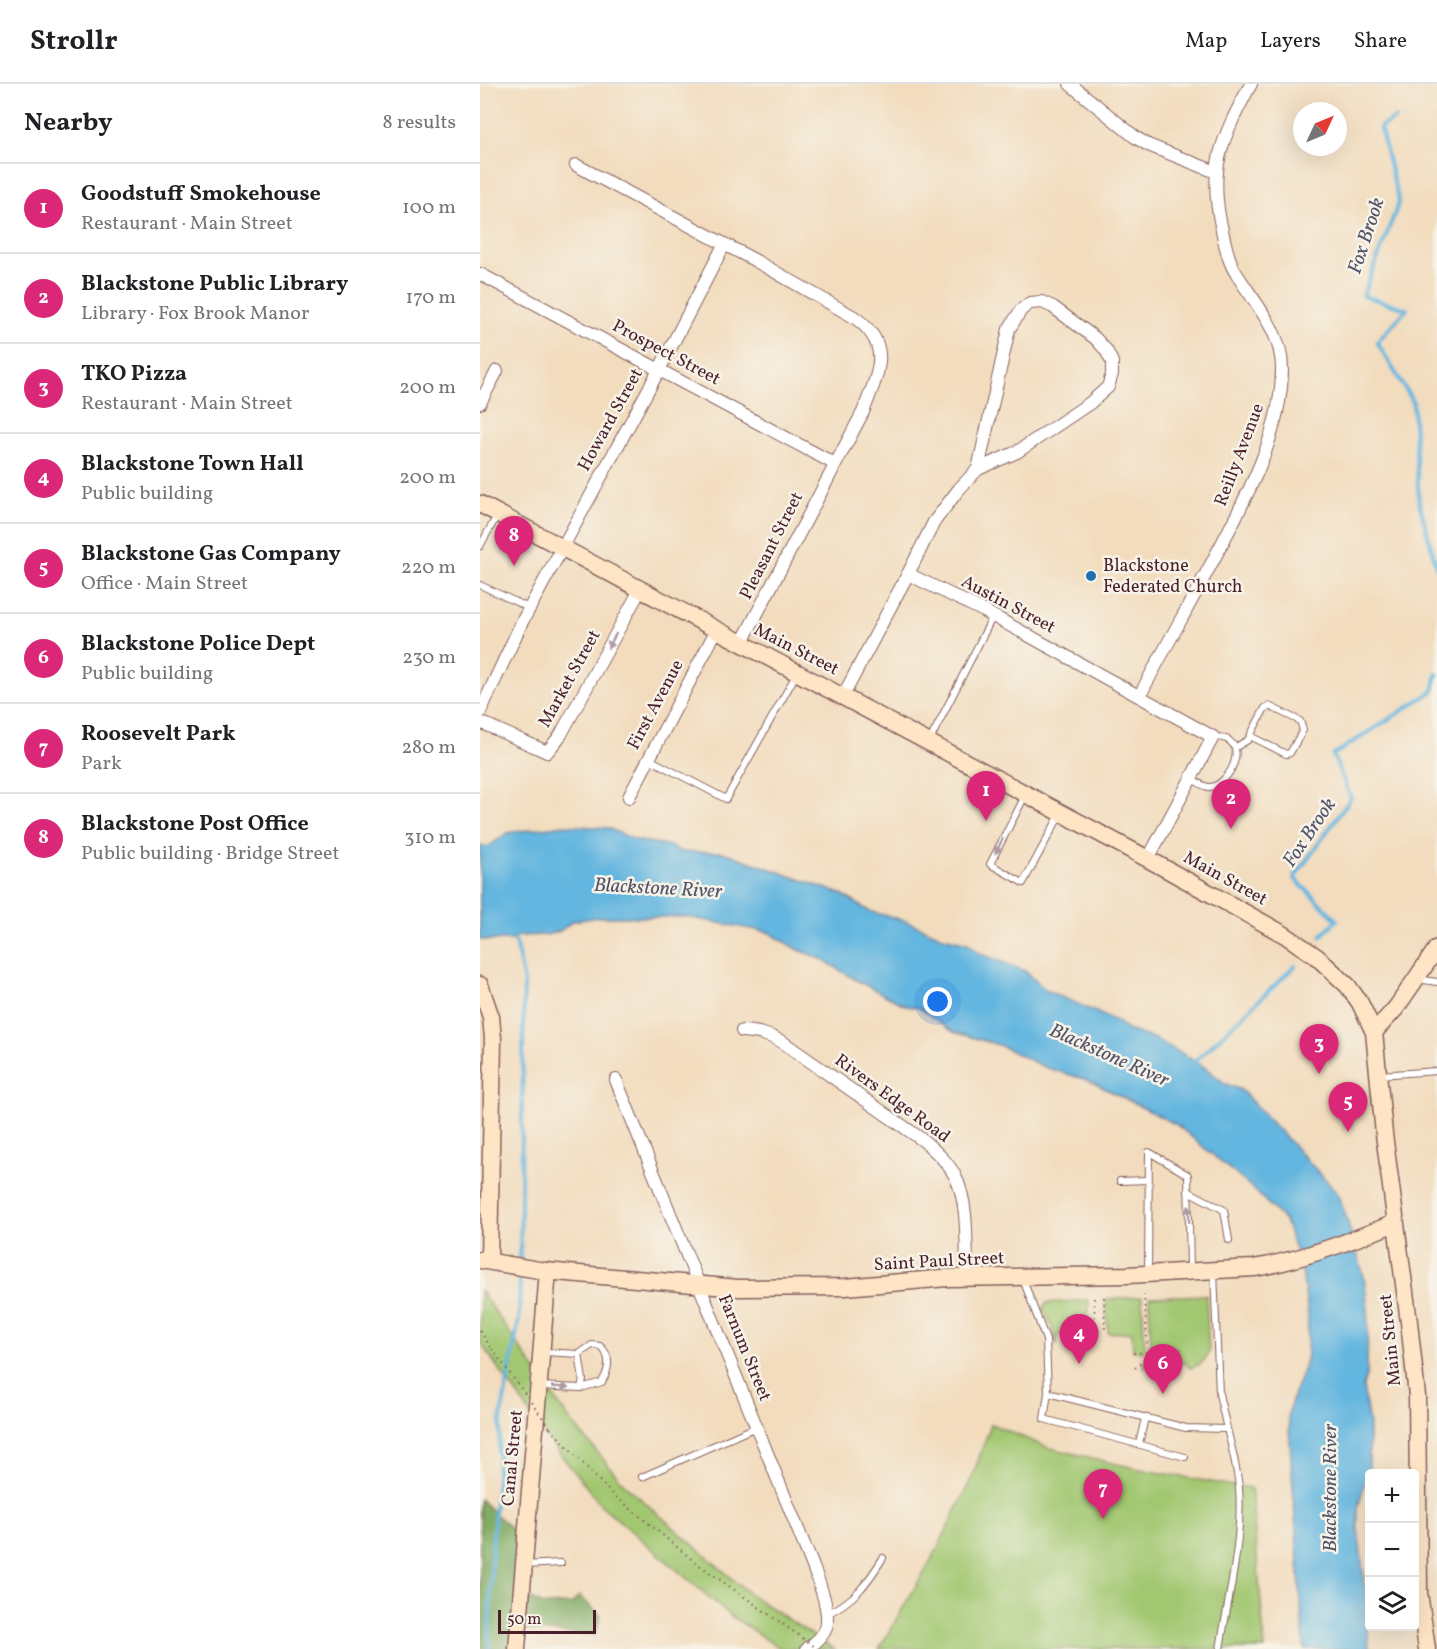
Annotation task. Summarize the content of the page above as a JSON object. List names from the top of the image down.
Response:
{
  "streets": {
    "main road": ["Main Street", "Saint Paul Street", "Canal Street"],
    "street": [
      "Prospect Street",
      "Howard Street",
      "Reilly Avenue",
      "Pleasant Street",
      "Austin Street",
      "Market Street",
      "First Avenue",
      "Rivers Edge Road",
      "Farnum Street"
    ]
  },
  "crossings": [
    ["Prospect Street", "Howard Street"],
    ["Prospect Street", "Pleasant Street"],
    ["Howard Street", "Main Street"],
    ["Reilly Avenue", "Austin Street"],
    ["Pleasant Street", "Main Street"],
    ["Main Street", "Market Street"],
    ["Main Street", "First Avenue"],
    ["Main Street", "Saint Paul Street"],
    ["Rivers Edge Road", "Saint Paul Street"],
    ["Saint Paul Street", "Farnum Street"],
    ["Saint Paul Street", "Canal Street"]
  ],
  "water": ["Fox Brook", "Blackstone River"],
  "places": ["Blackstone Federated Church"],
  "scale_bar": "50 m",
  "north": "top right",
  "page": {
    "header": "Strollr",
    "nav": ["Map", "Layers", "Share"],
    "heading": ["Nearby", "8 results"],
    "list": [
      {
        "mark": "1",
        "name": "Goodstuff Smokehouse",
        "note": "Restaurant · Main Street",
        "value": "100 m"
      },
      {
        "mark": "2",
        "name": "Blackstone Public Library",
        "note": "Library · Fox Brook Manor",
        "value": "170 m"
      },
      {
        "mark": "3",
        "name": "TKO Pizza",
        "note": "Restaurant · Main Street",
        "value": "200 m"
      },
      {
        "mark": "4",
        "name": "Blackstone Town Hall",
        "note": "Public building",
        "value": "200 m"
      },
      {
        "mark": "5",
        "name": "Blackstone Gas Company",
        "note": "Office · Main Street",
        "value": "220 m"
      },
      {
        "mark": "6",
        "name": "Blackstone Police Dept",
        "note": "Public building",
        "value": "230 m"
      },
      {
        "mark": "7",
        "name": "Roosevelt Park",
        "note": "Park",
        "value": "280 m"
      },
      {
        "mark": "8",
        "name": "Blackstone Post Office",
        "note": "Public building · Bridge Street",
        "value": "310 m"
      }
    ],
    "pins": [
      "8",
      "1",
      "2",
      "3",
      "5",
      "4",
      "6",
      "7"
    ],
    "map_buttons": ["+", "−"],
    "scale": "50 m"
  }
}
